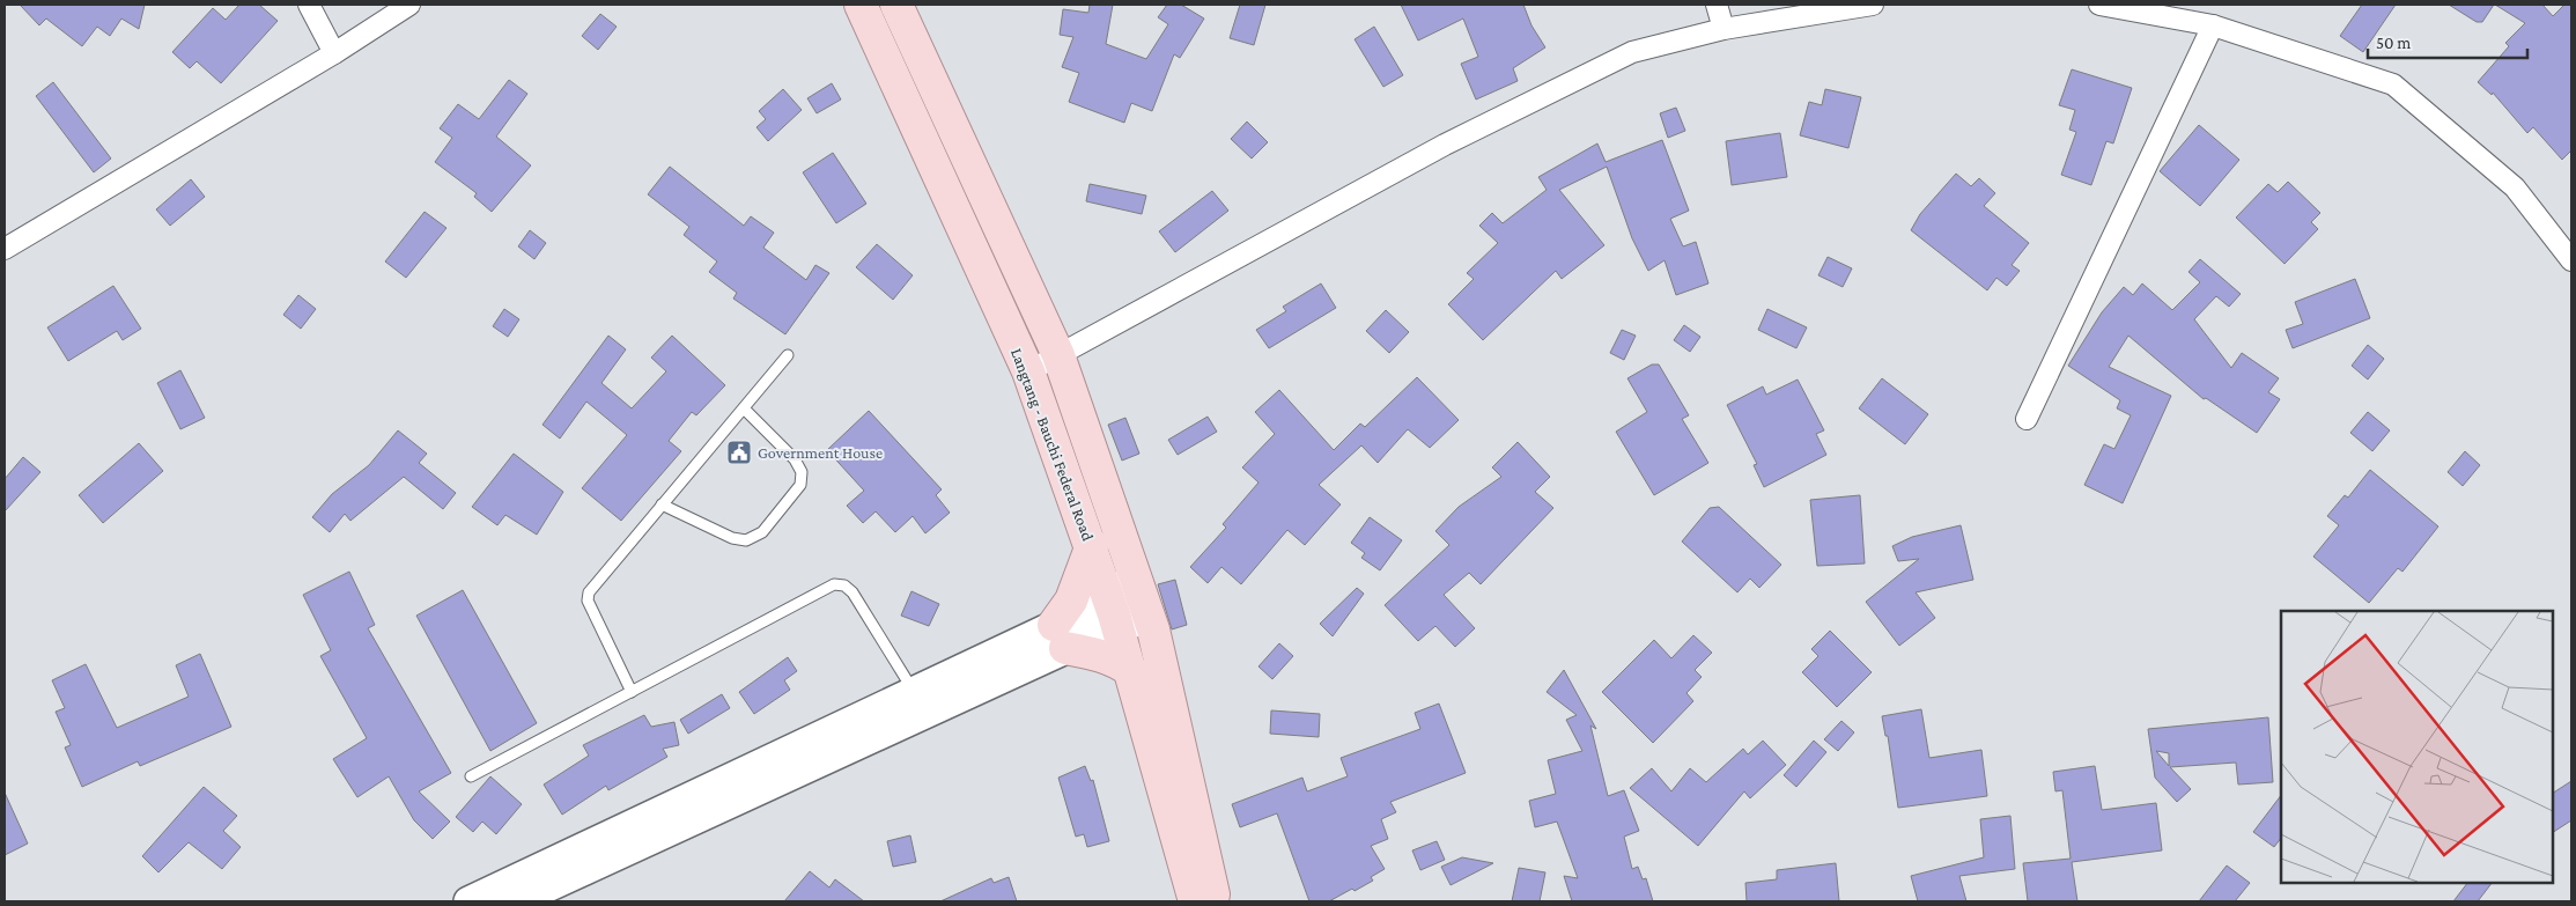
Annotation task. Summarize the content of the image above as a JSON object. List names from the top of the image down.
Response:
{
  "streets": {
    "main road": ["Langtang - Bauchi Federal Road"]
  },
  "places": {
    "public building": ["Government House"]
  },
  "scale_bar": "50 m"
}
